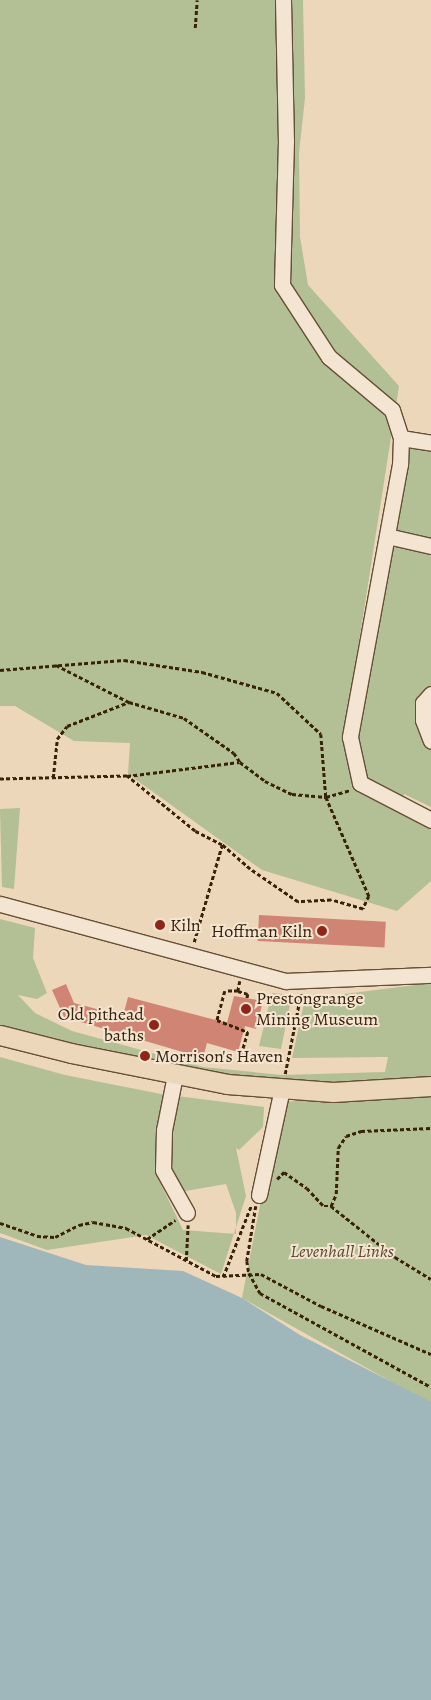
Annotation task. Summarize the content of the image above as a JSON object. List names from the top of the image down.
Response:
{
  "parks": ["Levenhall Links"],
  "places": [
    "Kiln",
    "Hoffman Kiln",
    "Prestongrange Mining Museum",
    "Old pithead baths",
    "Morrison's Haven"
  ]
}
